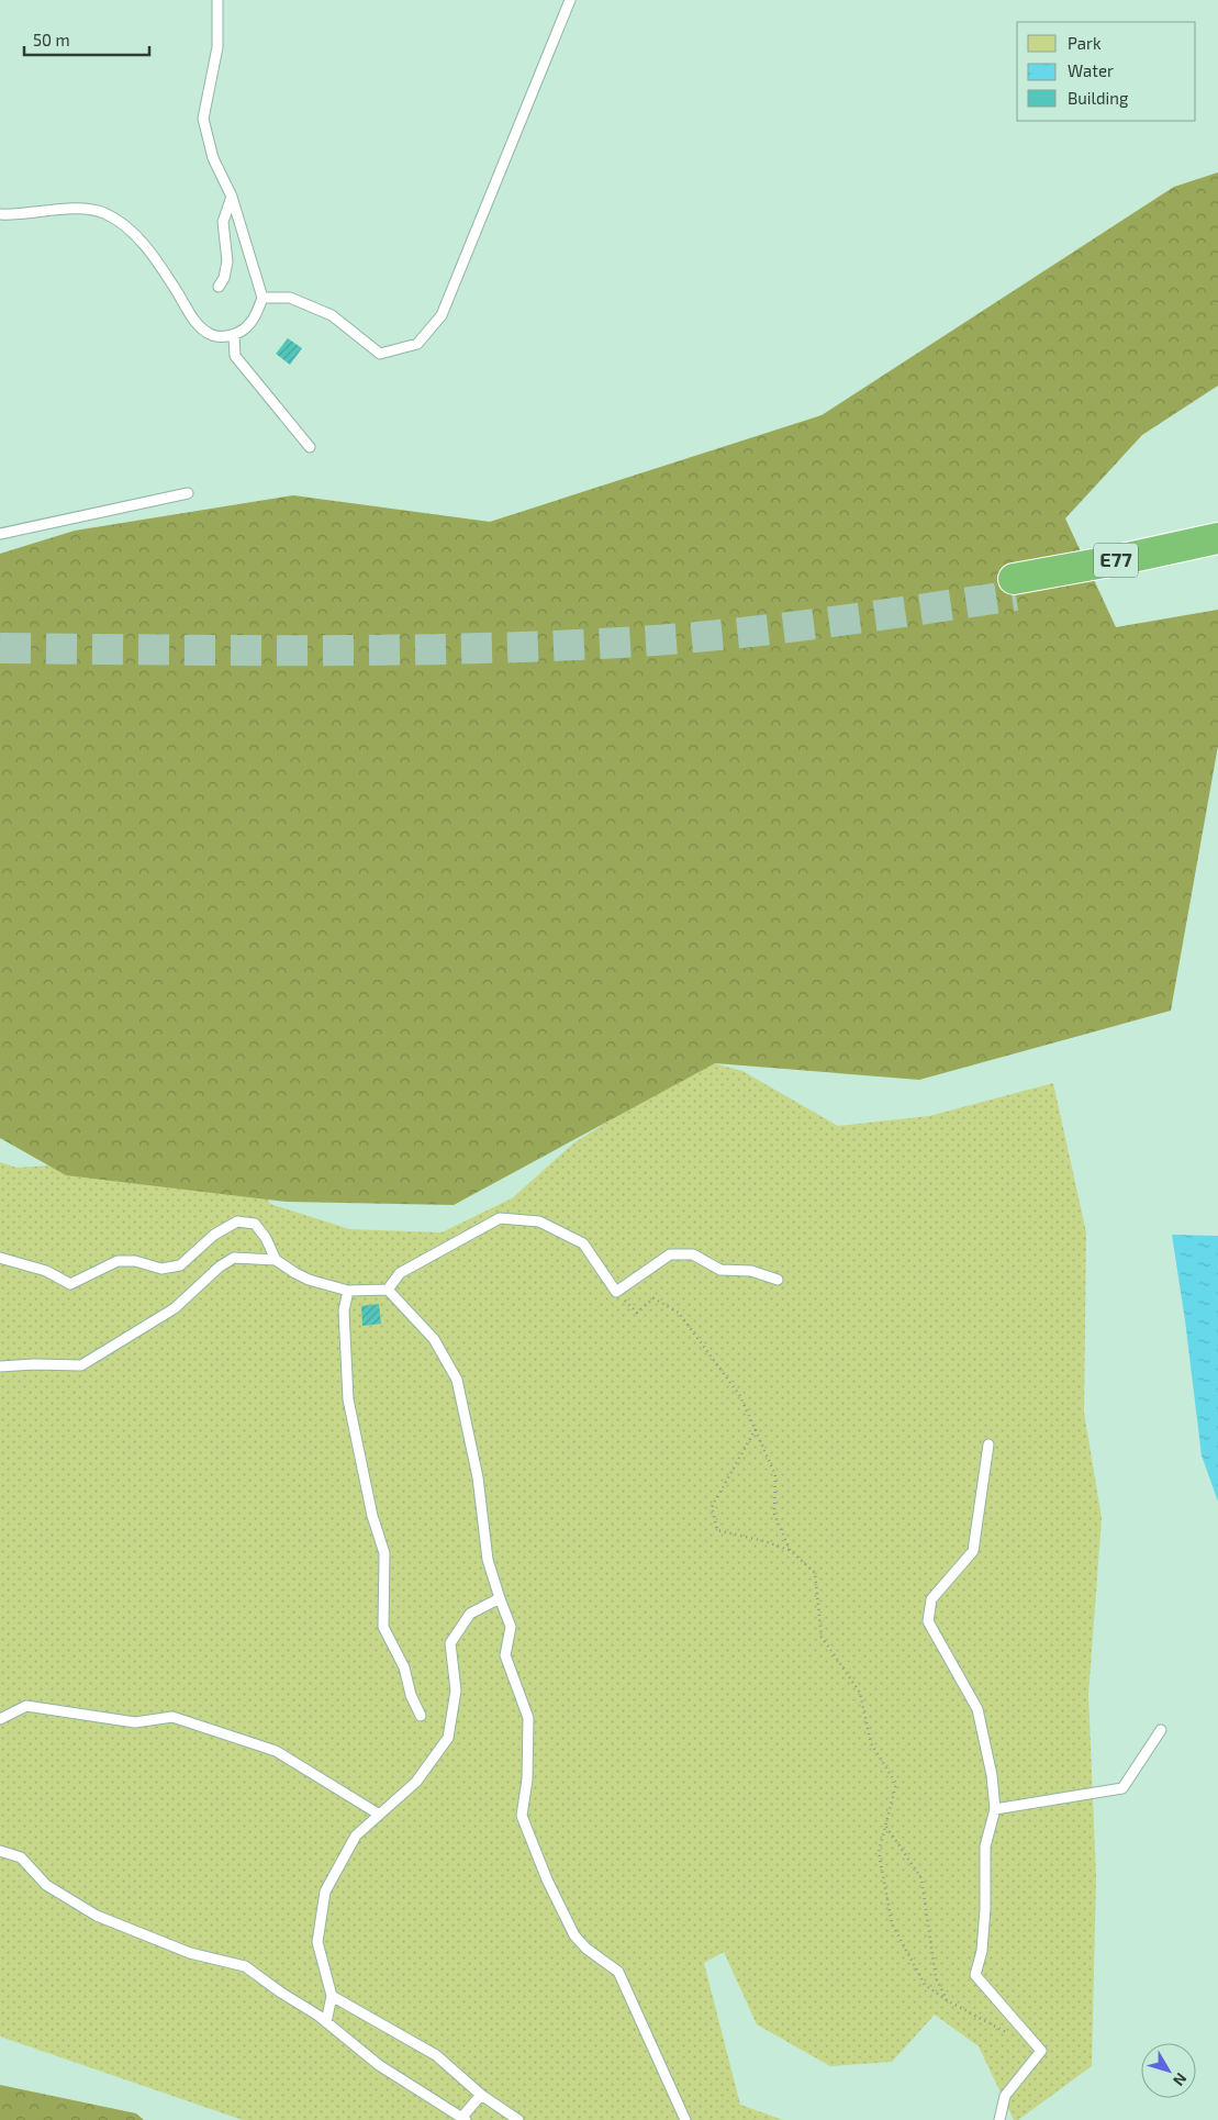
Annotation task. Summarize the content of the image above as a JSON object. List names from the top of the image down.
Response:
{
  "streets": {
    "highway": ["E77"]
  },
  "legend": ["Park", "Water", "Building"],
  "scale_bar": "50 m",
  "north": "bottom right"
}
